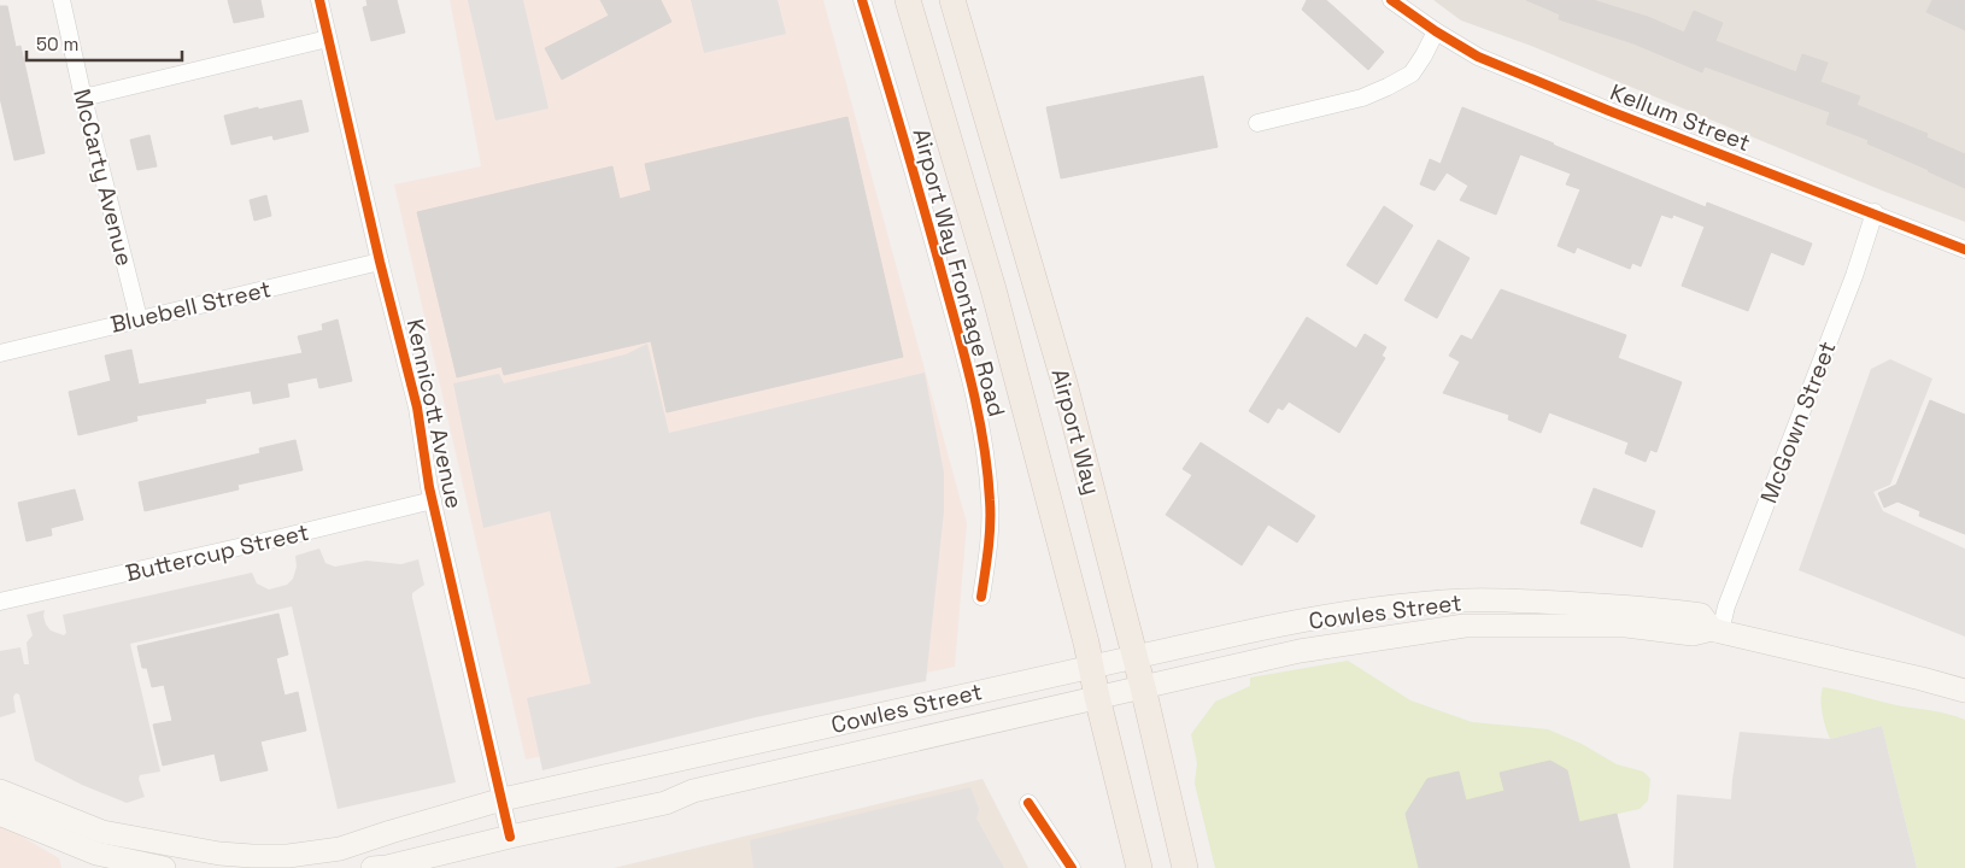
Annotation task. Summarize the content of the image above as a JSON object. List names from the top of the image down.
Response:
{
  "streets": {
    "main road": ["Airport Way", "Cowles Street"],
    "street": [
      "Kellum Street",
      "McCarty Avenue",
      "Airport Way Frontage Road",
      "Bluebell Street",
      "Kennicott Avenue",
      "McGown Street",
      "Buttercup Street"
    ]
  },
  "crossings": [
    ["Kellum Street", "McGown Street"],
    ["McCarty Avenue", "Bluebell Street"],
    ["Bluebell Street", "Kennicott Avenue"],
    ["Kennicott Avenue", "Buttercup Street"],
    ["Kennicott Avenue", "Cowles Street"],
    ["McGown Street", "Cowles Street"],
    ["Airport Way", "Cowles Street"]
  ],
  "scale_bar": "50 m"
}
